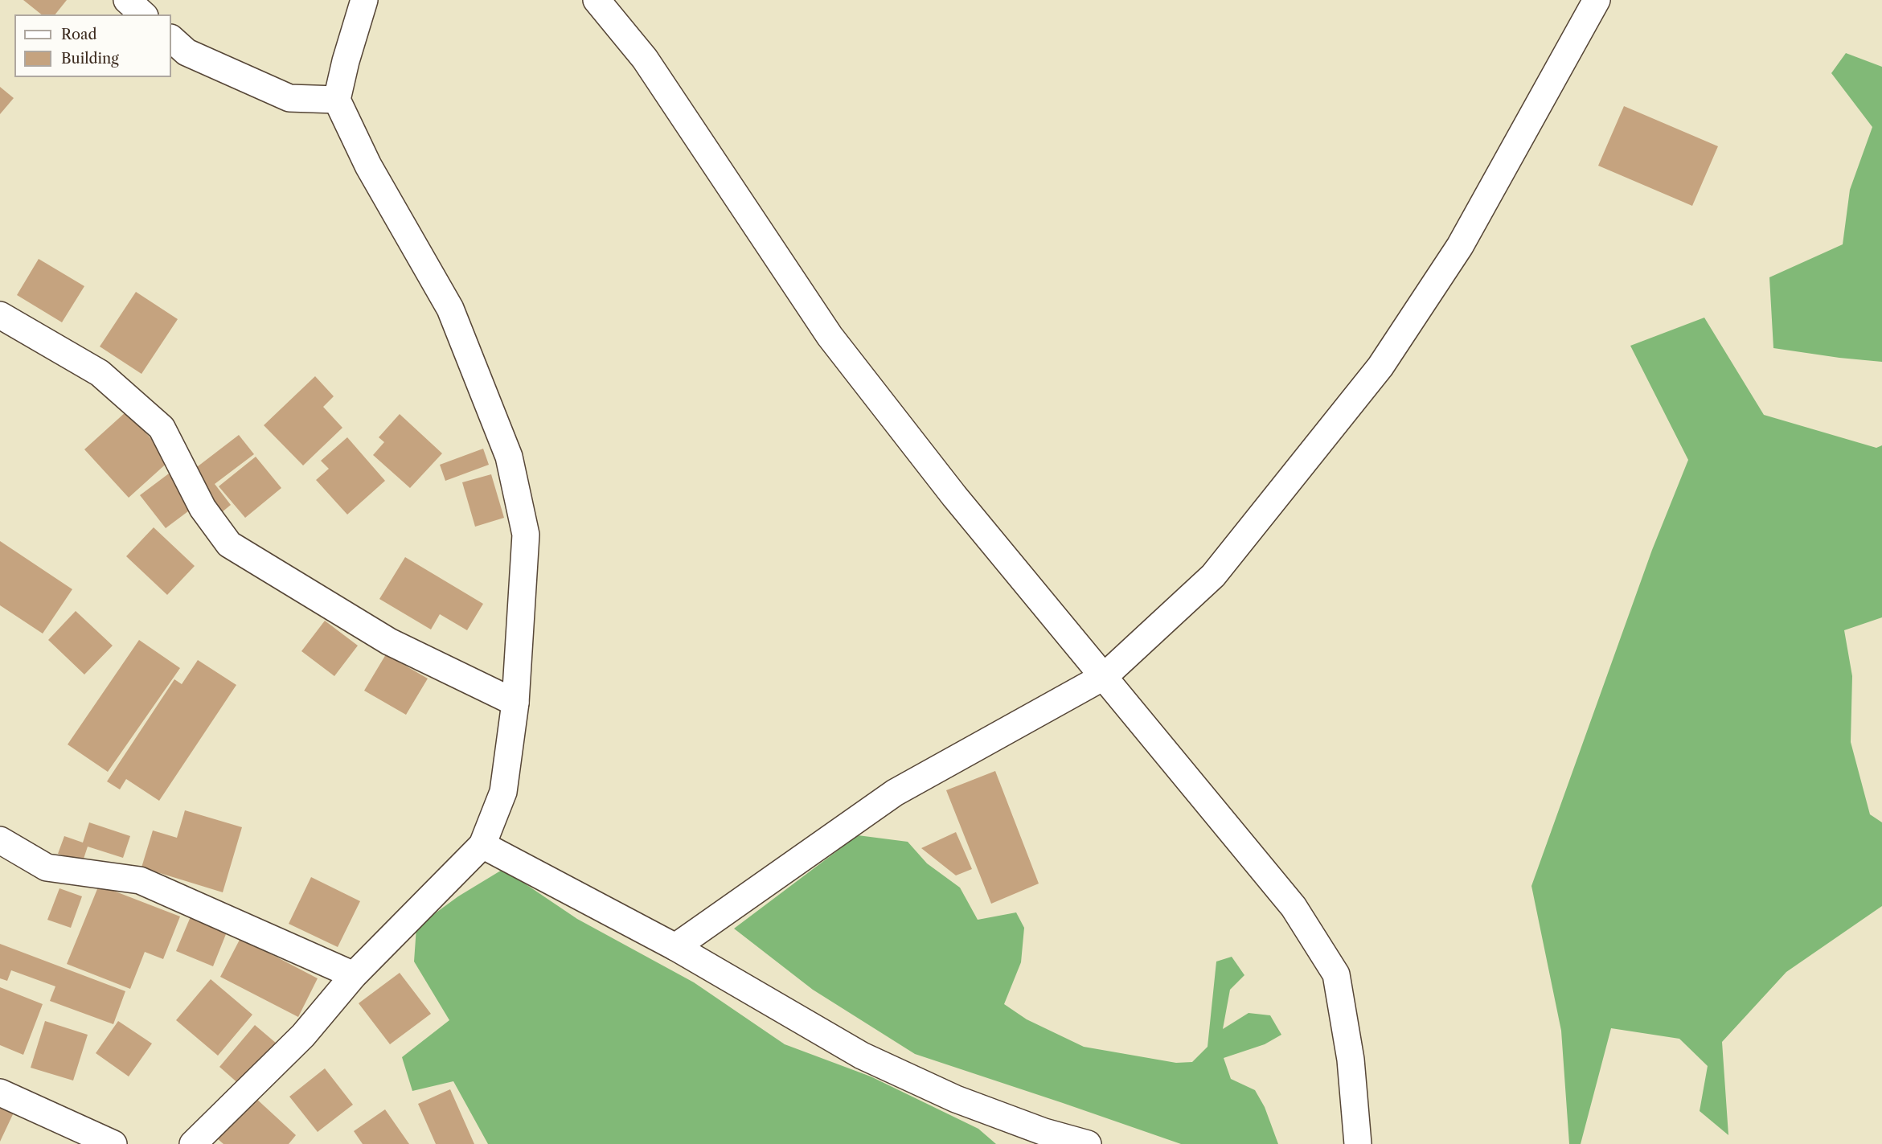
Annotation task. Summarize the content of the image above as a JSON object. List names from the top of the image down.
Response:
{
  "legend": ["Road", "Building"]
}
